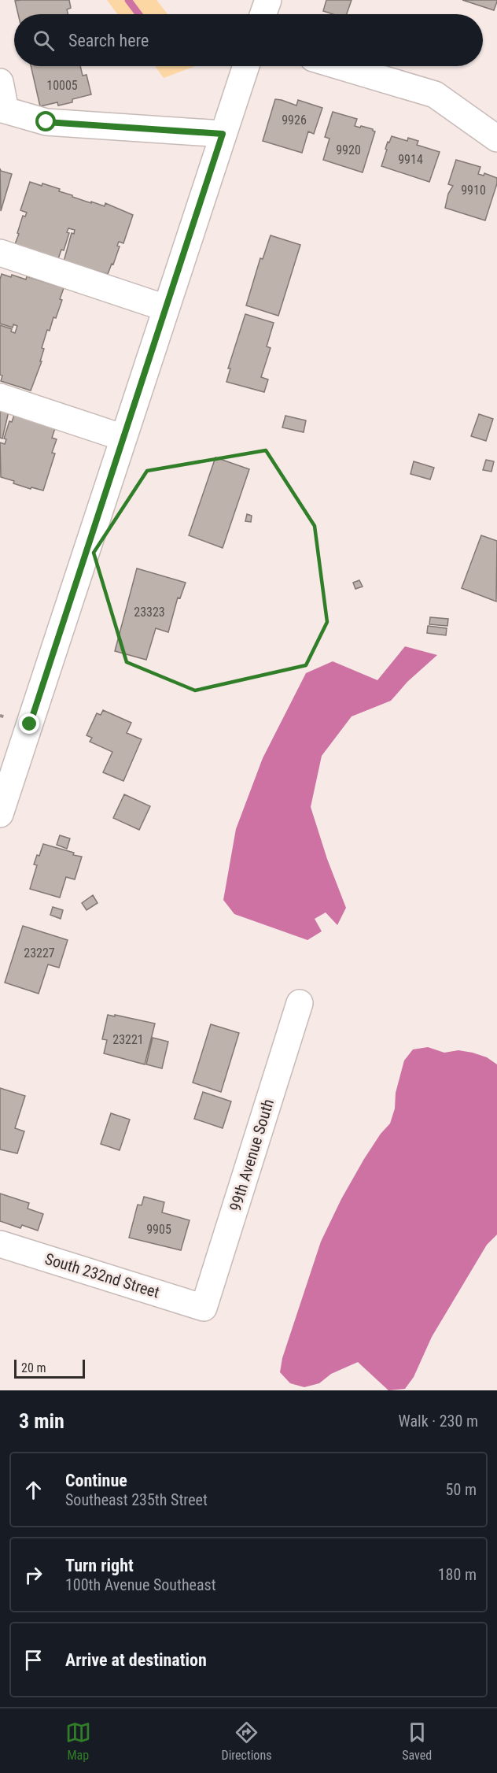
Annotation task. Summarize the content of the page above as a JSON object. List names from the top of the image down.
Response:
{
  "streets": {
    "street": ["99th Avenue South", "South 232nd Street"]
  },
  "crossings": [
    ["99th Avenue South", "South 232nd Street"]
  ],
  "house_numbers": [
    "10005",
    "9926",
    "9920",
    "9914",
    "9910",
    "23323",
    "23227",
    "23221",
    "9905"
  ],
  "scale_bar": "20 m",
  "page": {
    "search": "Search here",
    "scale": "20 m",
    "heading": ["3 min", "Walk · 230 m"],
    "list": [
      ["Continue", "Southeast 235th Street", "50 m"],
      ["Turn right", "100th Avenue Southeast", "180 m"],
      "Arrive at destination"
    ],
    "nav": ["Map", "Directions", "Saved"]
  }
}
